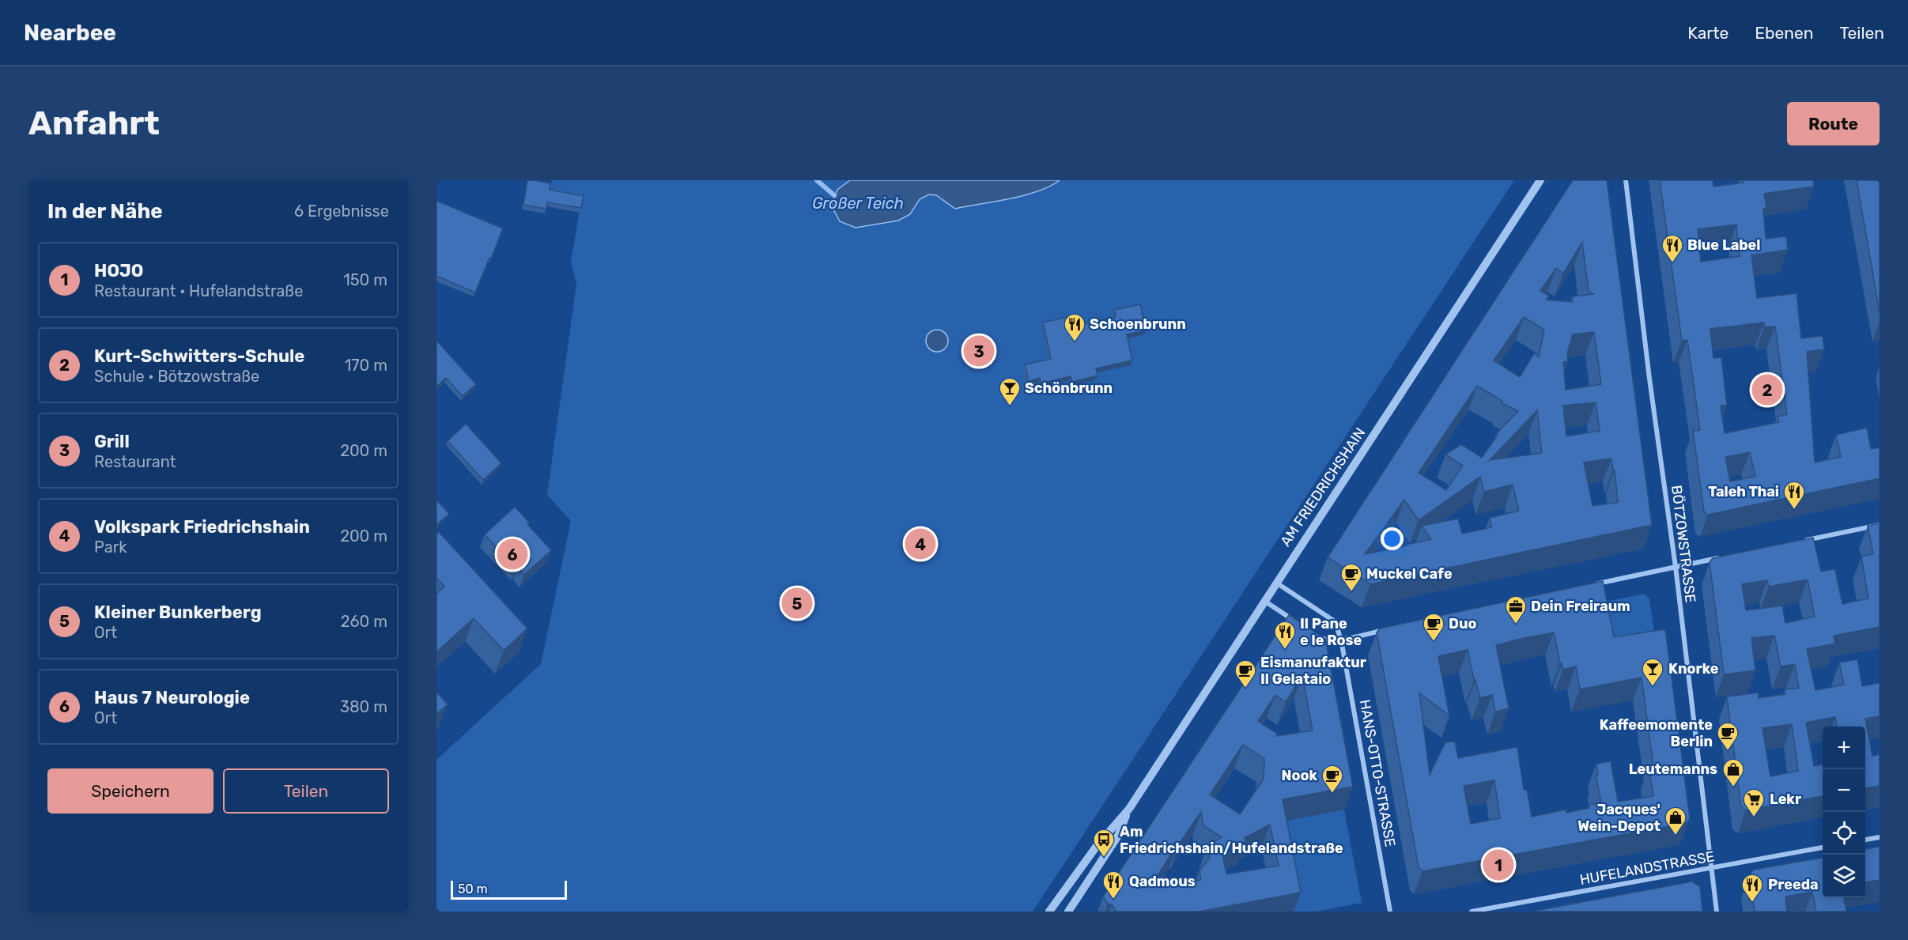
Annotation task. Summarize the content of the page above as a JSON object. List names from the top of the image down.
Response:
{
  "streets": {
    "street": [
      "AM FRIEDRICHSHAIN",
      "BÖTZOWSTRASSE",
      "HANS-OTTO-STRASSE",
      "HUFELANDSTRASSE"
    ]
  },
  "crossings": [
    ["AM FRIEDRICHSHAIN", "HANS-OTTO-STRASSE"],
    ["BÖTZOWSTRASSE", "HUFELANDSTRASSE"]
  ],
  "water": ["Großer Teich"],
  "places": {
    "restaurant": [
      "Blue Label",
      "Schoenbrunn",
      "Taleh Thai",
      "Il Pane e le Rose",
      "Qadmous",
      "Preeda"
    ],
    "bar": ["Schönbrunn", "Knorke"],
    "cafe": [
      "Muckel Cafe",
      "Duo",
      "Eismanufaktur Il Gelataio",
      "Kaffeemomente Berlin",
      "Nook"
    ],
    "office": ["Dein Freiraum"],
    "shop": ["Leutemanns", "Jacques' Wein-Depot"],
    "supermarket": ["Lekr"],
    "bus stop": ["Am Friedrichshain/Hufelandstraße"]
  },
  "scale_bar": "50 m",
  "page": {
    "header": "Nearbee",
    "nav": ["Karte", "Ebenen", "Teilen"],
    "buttons": [
      "Route",
      ["Speichern", "Teilen"]
    ],
    "title": "Anfahrt",
    "heading": ["In der Nähe", "6 Ergebnisse"],
    "list": [
      {
        "mark": "1",
        "name": "HOJO",
        "note": "Restaurant · Hufelandstraße",
        "value": "150 m"
      },
      {
        "mark": "2",
        "name": "Kurt-Schwitters-Schule",
        "note": "Schule · Bötzowstraße",
        "value": "170 m"
      },
      {
        "mark": "3",
        "name": "Grill",
        "note": "Restaurant",
        "value": "200 m"
      },
      {
        "mark": "4",
        "name": "Volkspark Friedrichshain",
        "note": "Park",
        "value": "200 m"
      },
      {
        "mark": "5",
        "name": "Kleiner Bunkerberg",
        "note": "Ort",
        "value": "260 m"
      },
      {
        "mark": "6",
        "name": "Haus 7 Neurologie",
        "note": "Ort",
        "value": "380 m"
      }
    ],
    "pins": [
      "3",
      "2",
      "4",
      "6",
      "5",
      "1"
    ],
    "map_buttons": ["+", "−"],
    "scale": "50 m"
  }
}
